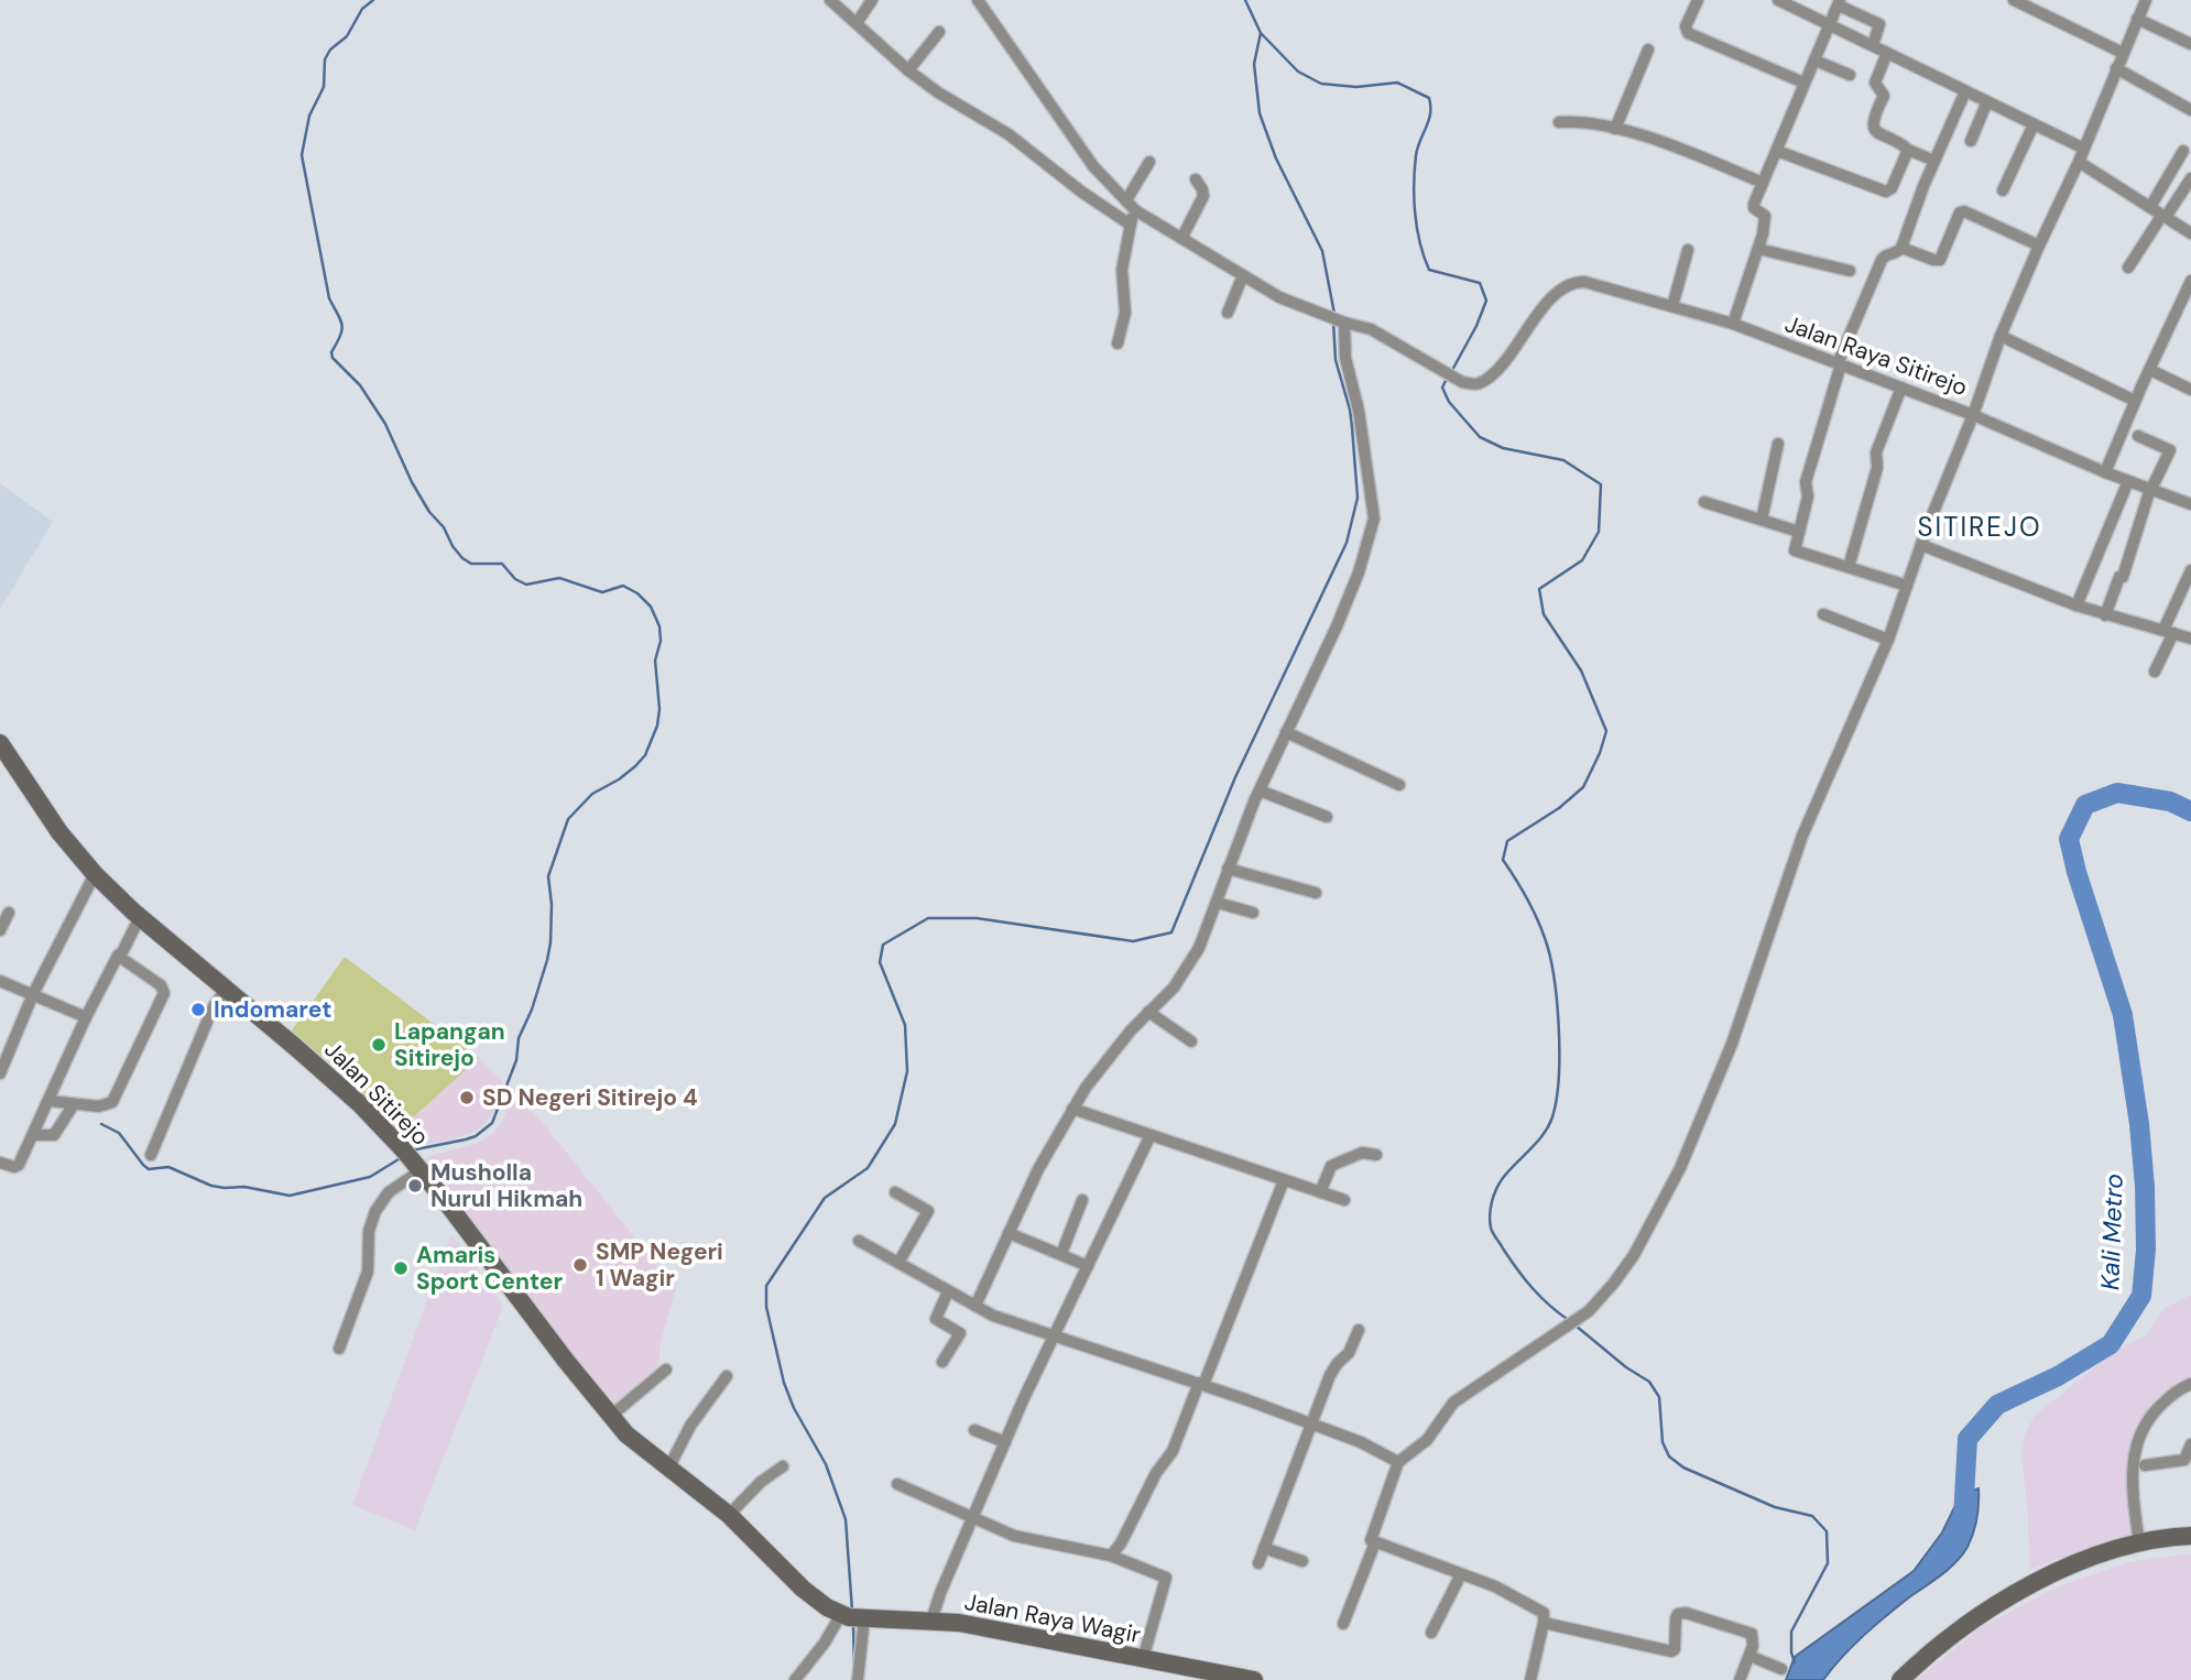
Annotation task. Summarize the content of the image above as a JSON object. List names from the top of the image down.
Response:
{
  "streets": {
    "main road": ["Jalan Sitirejo", "Jalan Raya Wagir"],
    "street": ["Jalan Raya Sitirejo"]
  },
  "crossings": [
    ["Jalan Sitirejo", "Jalan Raya Wagir"]
  ],
  "districts": ["SITIREJO"],
  "water": ["Kali Metro"],
  "places": [
    "Indomaret",
    "Lapangan Sitirejo",
    "SD Negeri Sitirejo 4",
    "Musholla Nurul Hikmah",
    "SMP Negeri 1 Wagir",
    "Amaris Sport Center"
  ]
}
